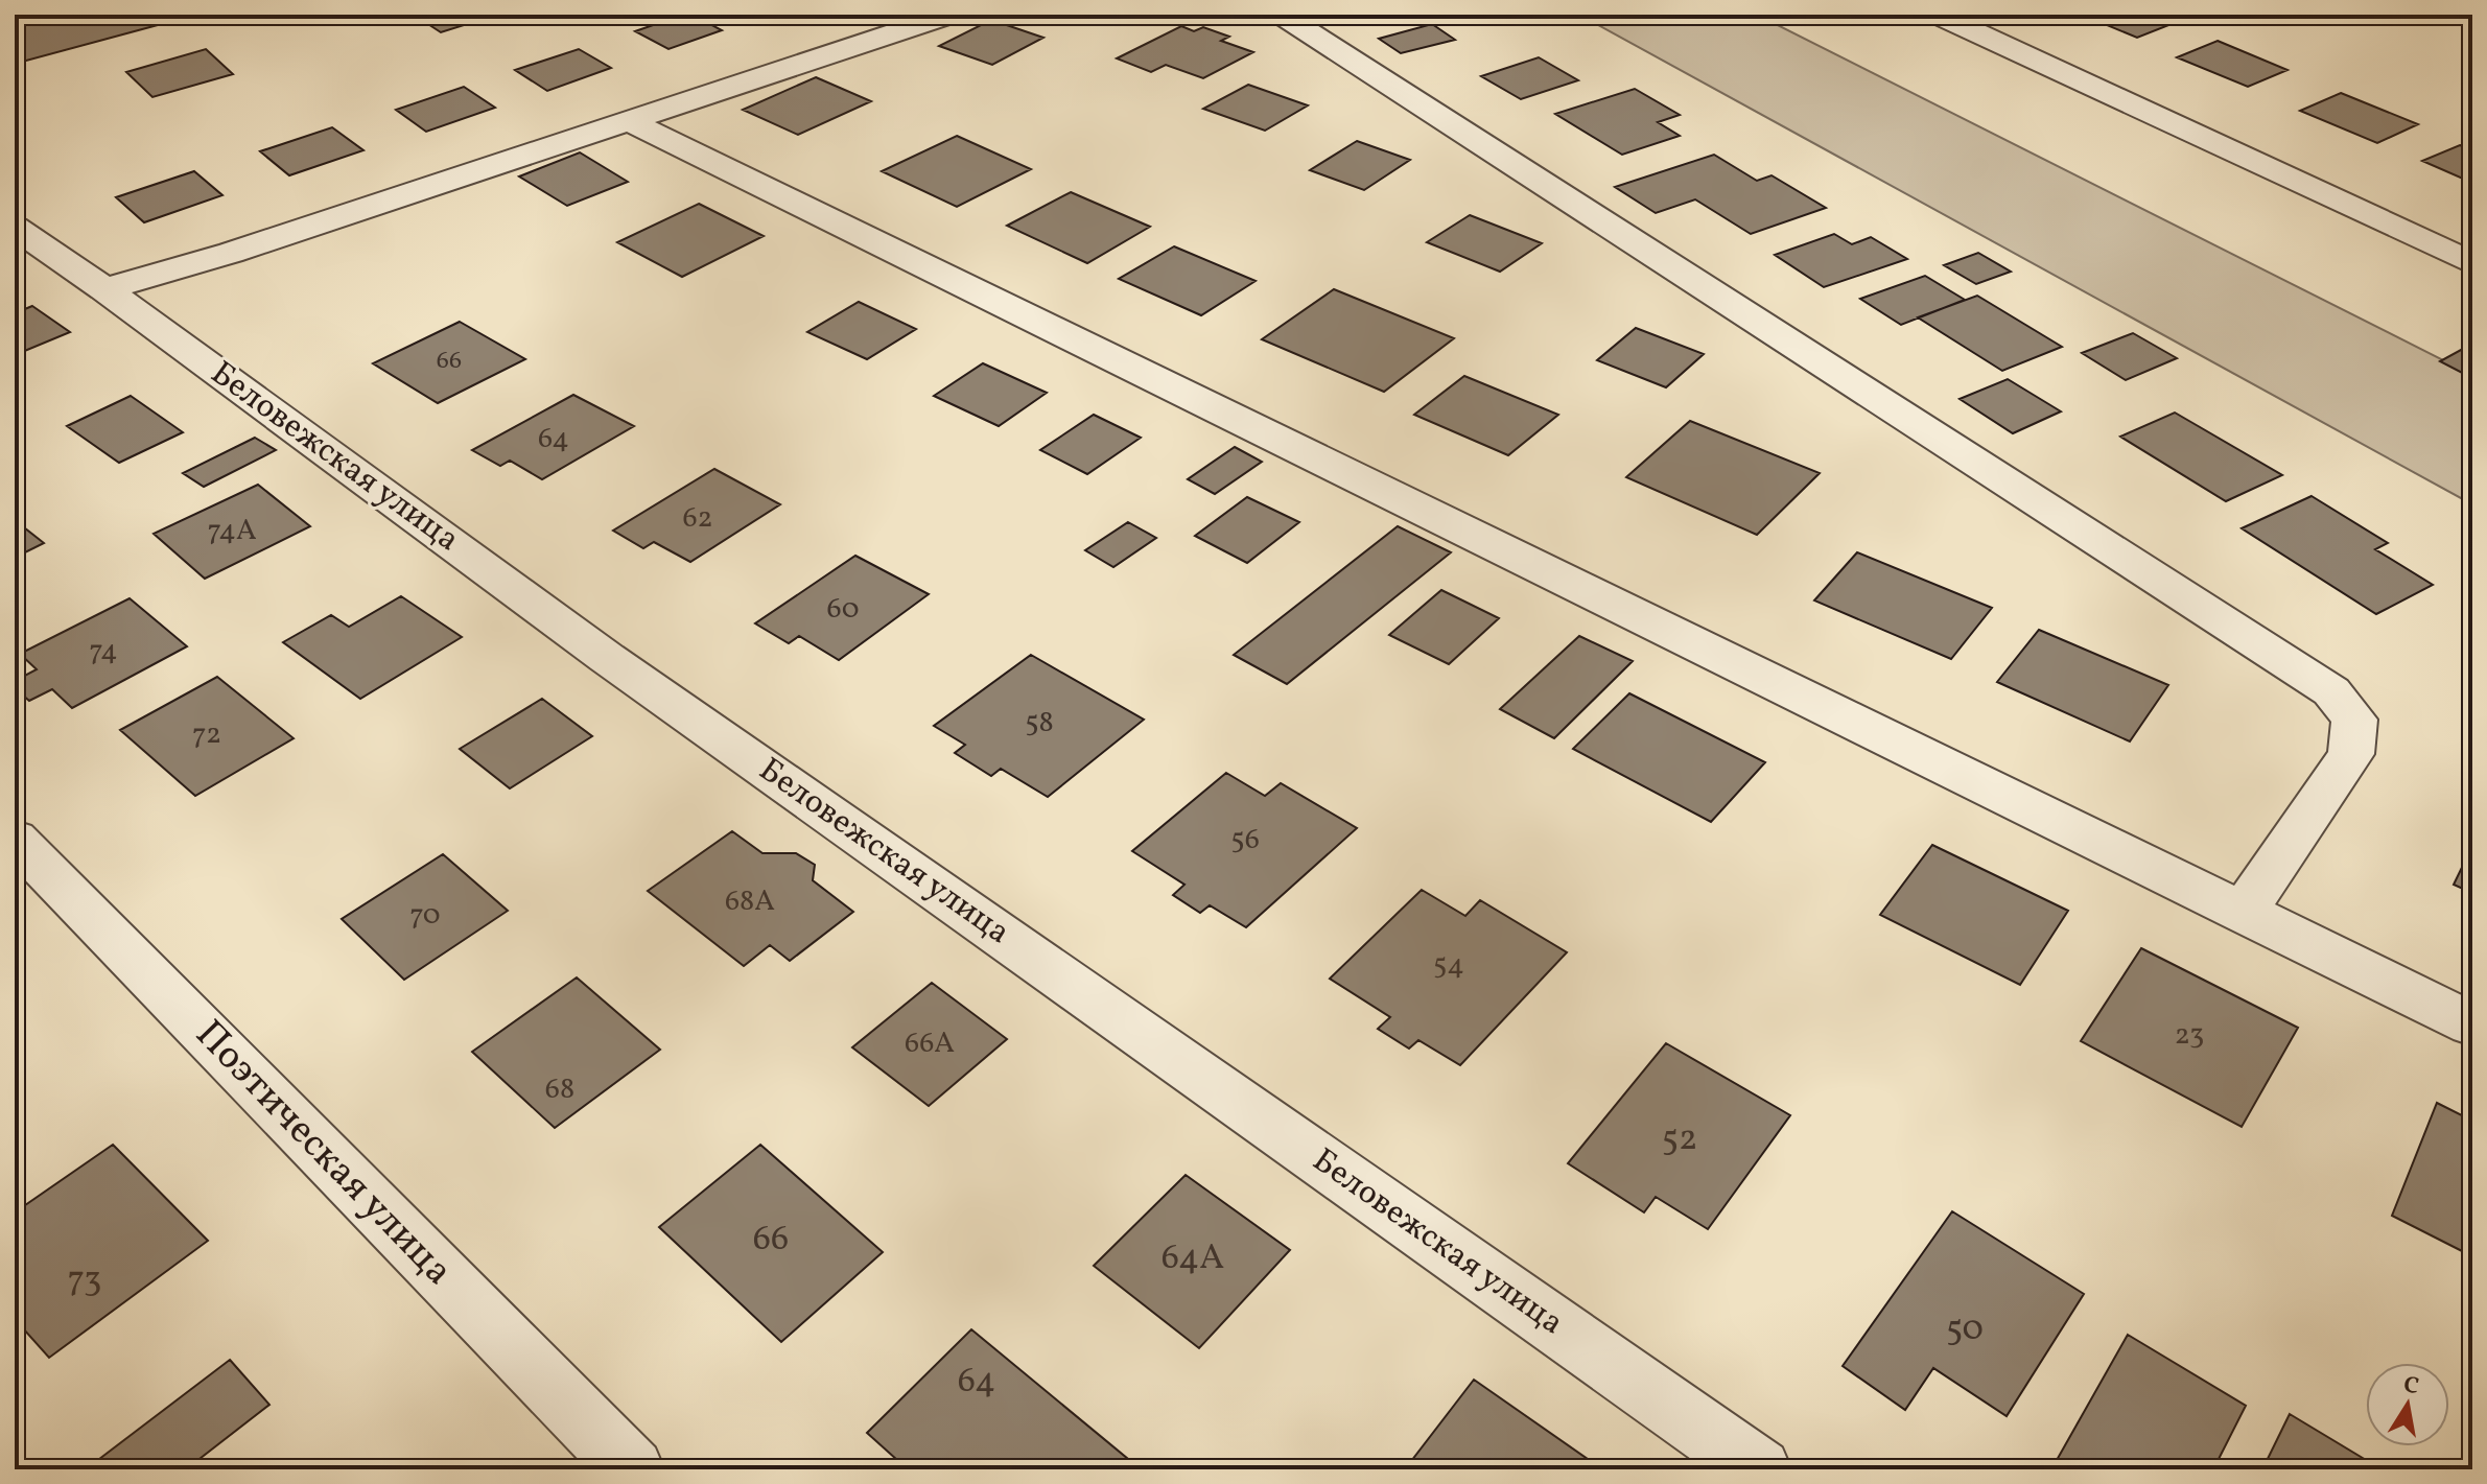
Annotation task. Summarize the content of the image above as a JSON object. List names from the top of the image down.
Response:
{
  "streets": {
    "street": ["Беловежская улица", "Поэтическая улица"]
  },
  "house_numbers": [
    "66",
    "64",
    "62",
    "74А",
    "60",
    "74",
    "58",
    "72",
    "56",
    "68А",
    "70",
    "54",
    "23",
    "66А",
    "68",
    "52",
    "66",
    "64А",
    "73",
    "50",
    "64"
  ],
  "north": "top"
}
